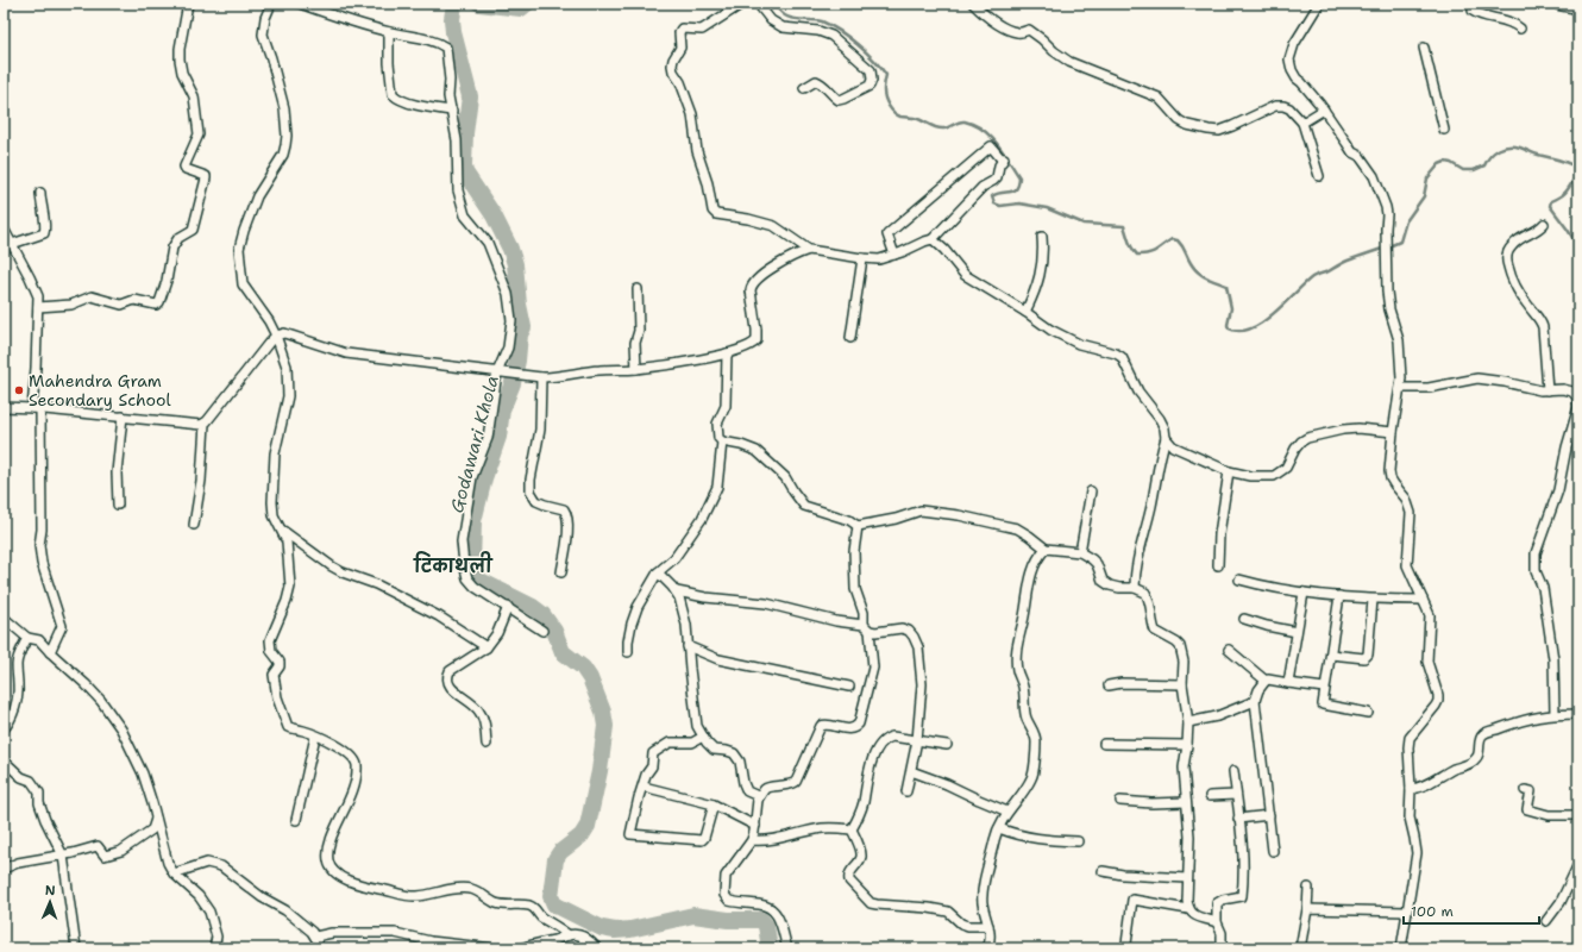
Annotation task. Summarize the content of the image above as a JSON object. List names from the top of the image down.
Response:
{
  "districts": ["टिकाथली"],
  "water": ["Godawari Khola"],
  "places": ["Mahendra Gram Secondary School"],
  "scale_bar": "100 m",
  "north": "top"
}
